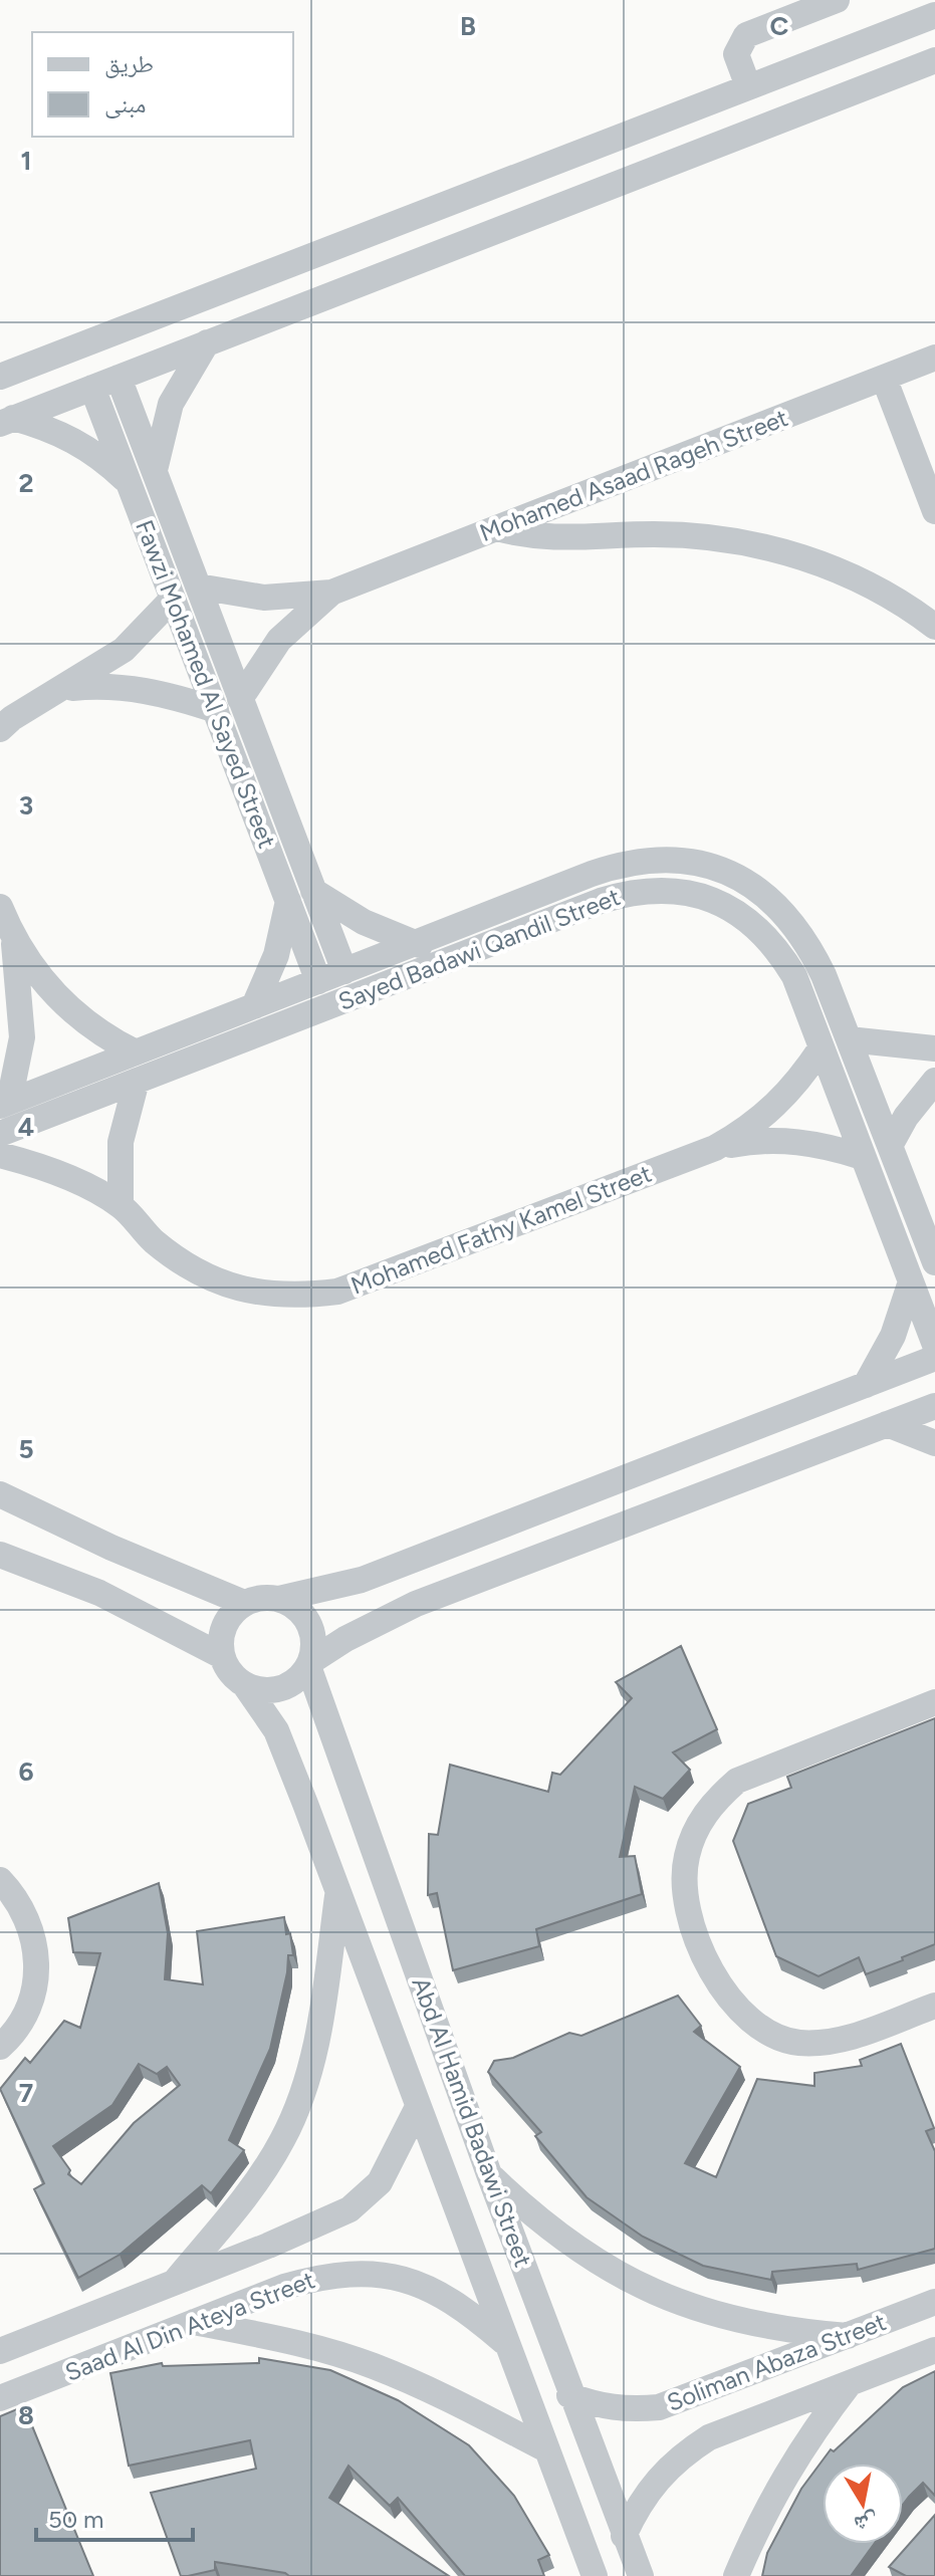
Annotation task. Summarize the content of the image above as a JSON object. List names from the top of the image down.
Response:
{
  "streets": {
    "street": [
      "Mohamed Asaad Rageh Street",
      "Fawzi Mohamed Al Sayed Street",
      "Sayed Badawi Qandil Street",
      "Mohamed Fathy Kamel Street",
      "Abd Al Hamid Badawi Street",
      "Saad Al Din Ateya Street",
      "Soliman Abaza Street"
    ]
  },
  "crossings": [
    ["Mohamed Asaad Rageh Street", "Fawzi Mohamed Al Sayed Street"],
    ["Fawzi Mohamed Al Sayed Street", "Sayed Badawi Qandil Street"],
    ["Sayed Badawi Qandil Street", "Mohamed Fathy Kamel Street"],
    ["Abd Al Hamid Badawi Street", "Saad Al Din Ateya Street"],
    ["Abd Al Hamid Badawi Street", "Soliman Abaza Street"]
  ],
  "legend": ["طريق", "مبنى"],
  "scale_bar": "50 m",
  "north": "bottom",
  "grid": {
    "columns": ["B", "C"],
    "rows": [
      "1",
      "2",
      "3",
      "4",
      "5",
      "6",
      "7",
      "8"
    ]
  }
}
